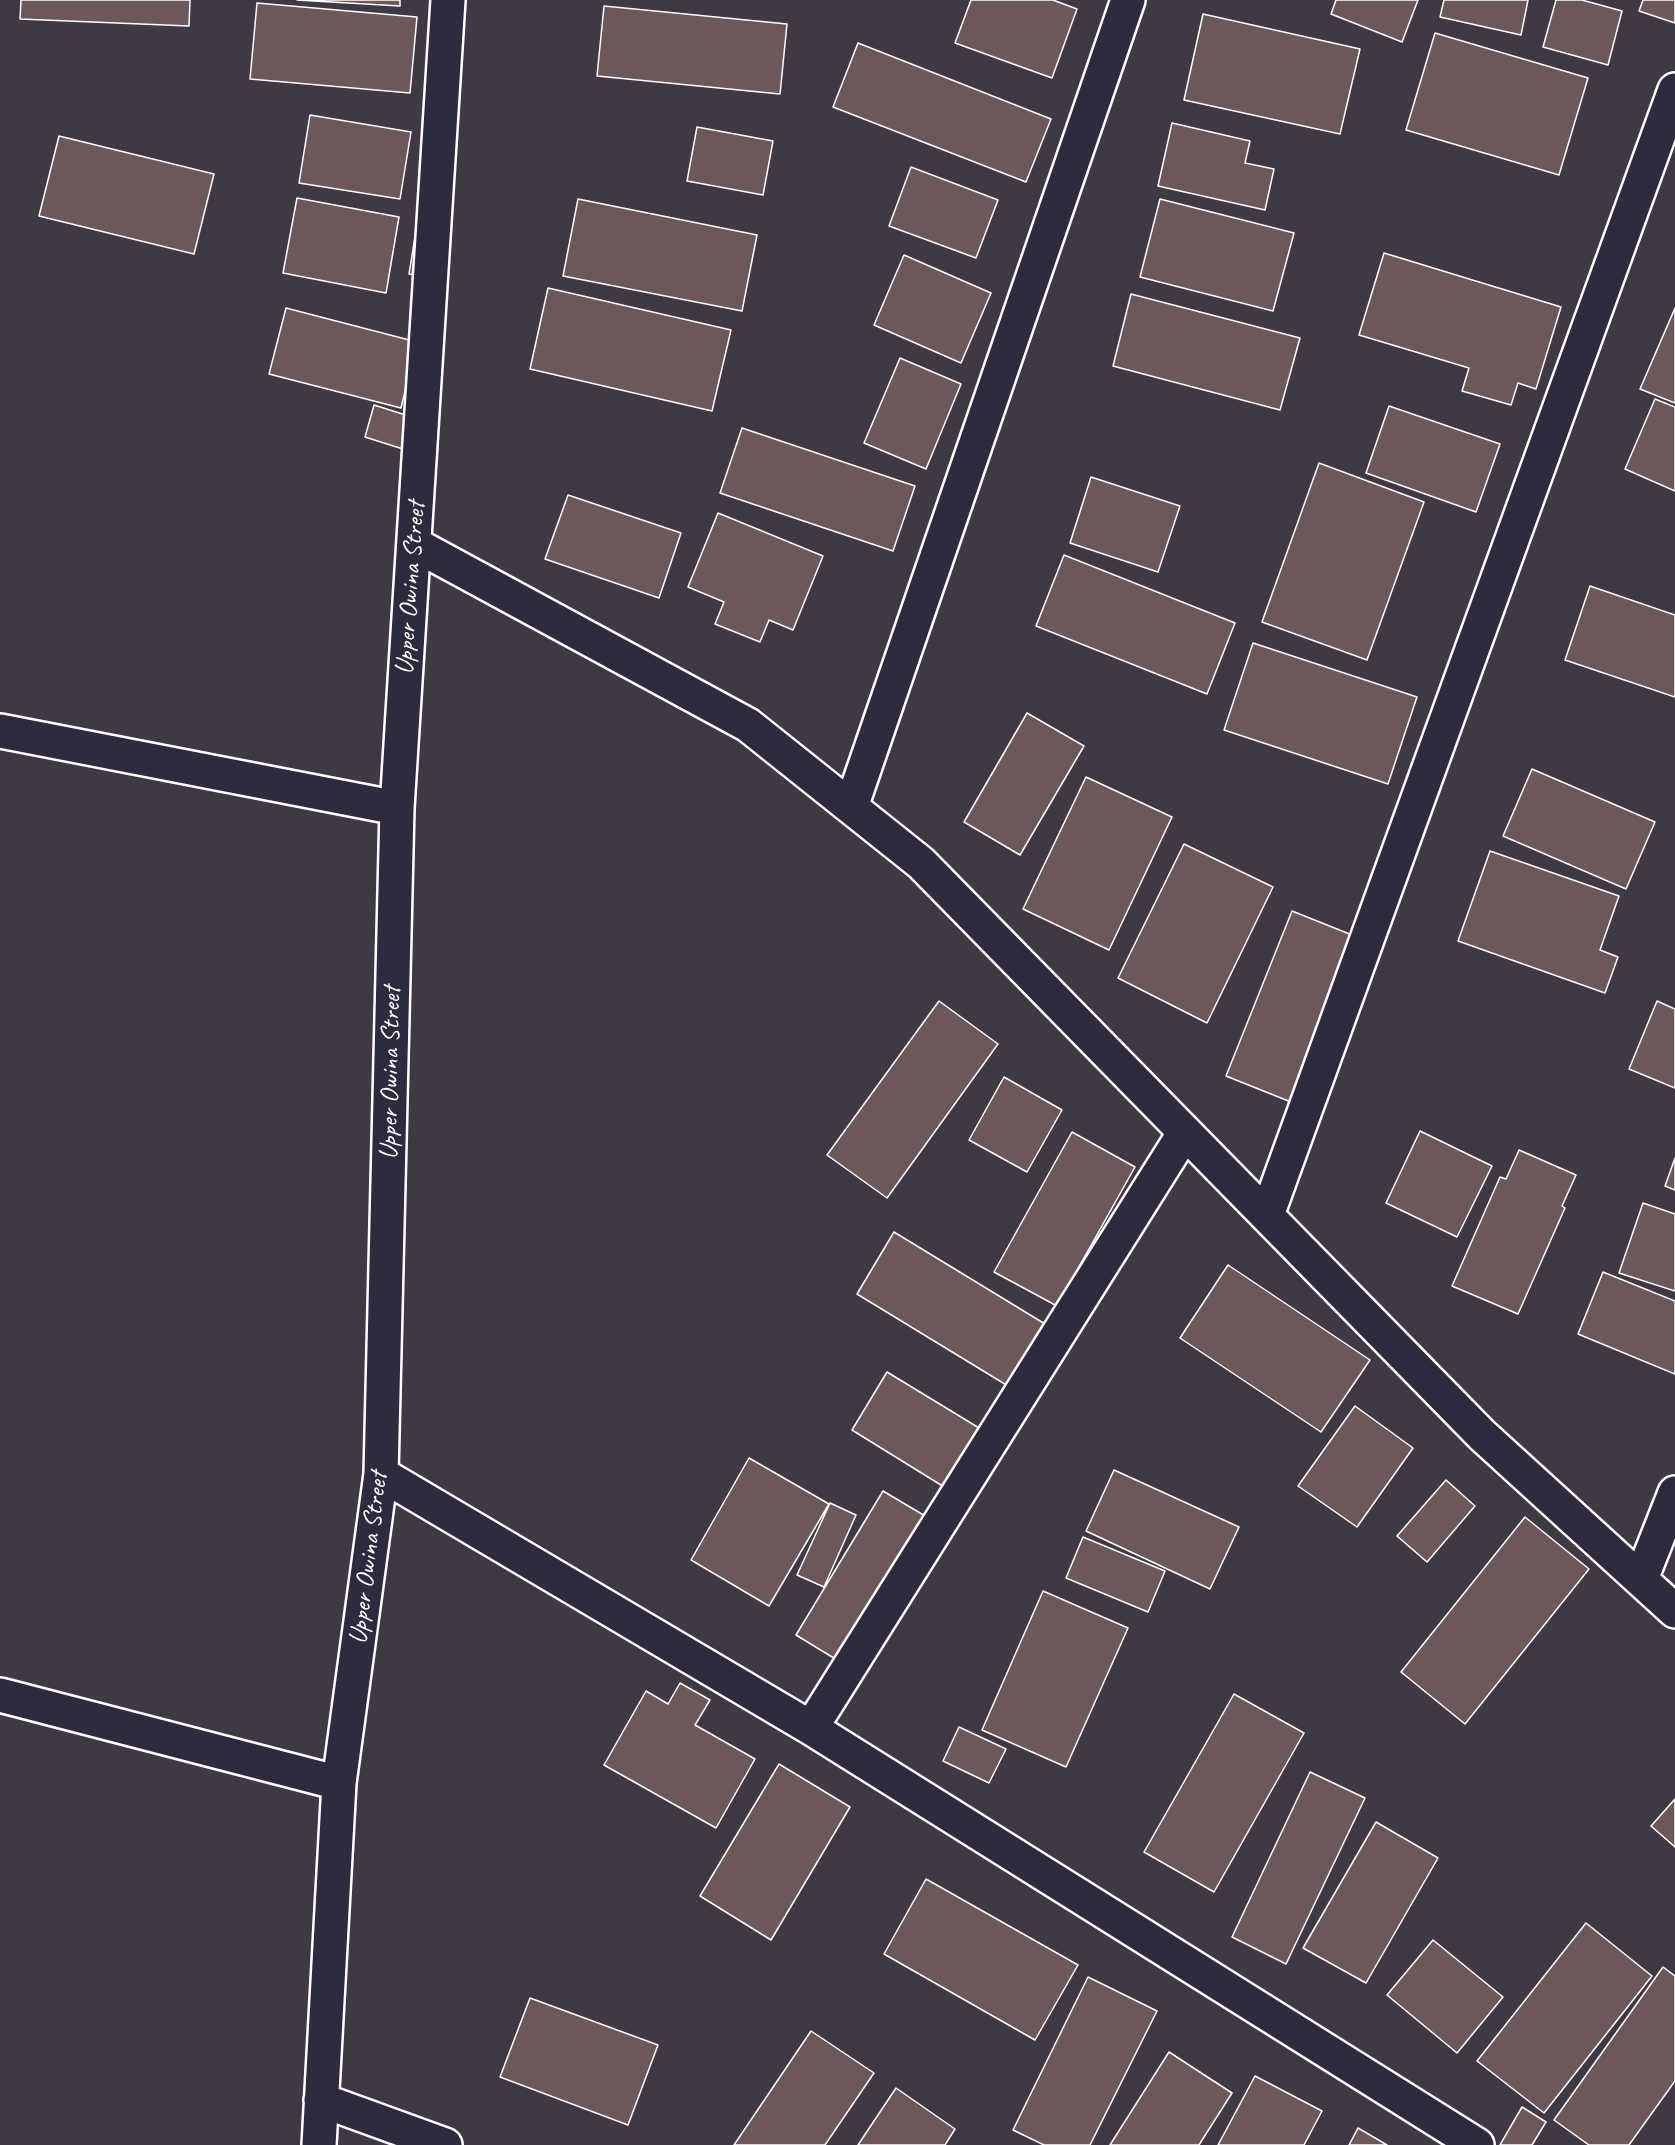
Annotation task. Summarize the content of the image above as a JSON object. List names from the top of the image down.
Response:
{
  "streets": {
    "street": ["Upper Owina Street"]
  }
}
